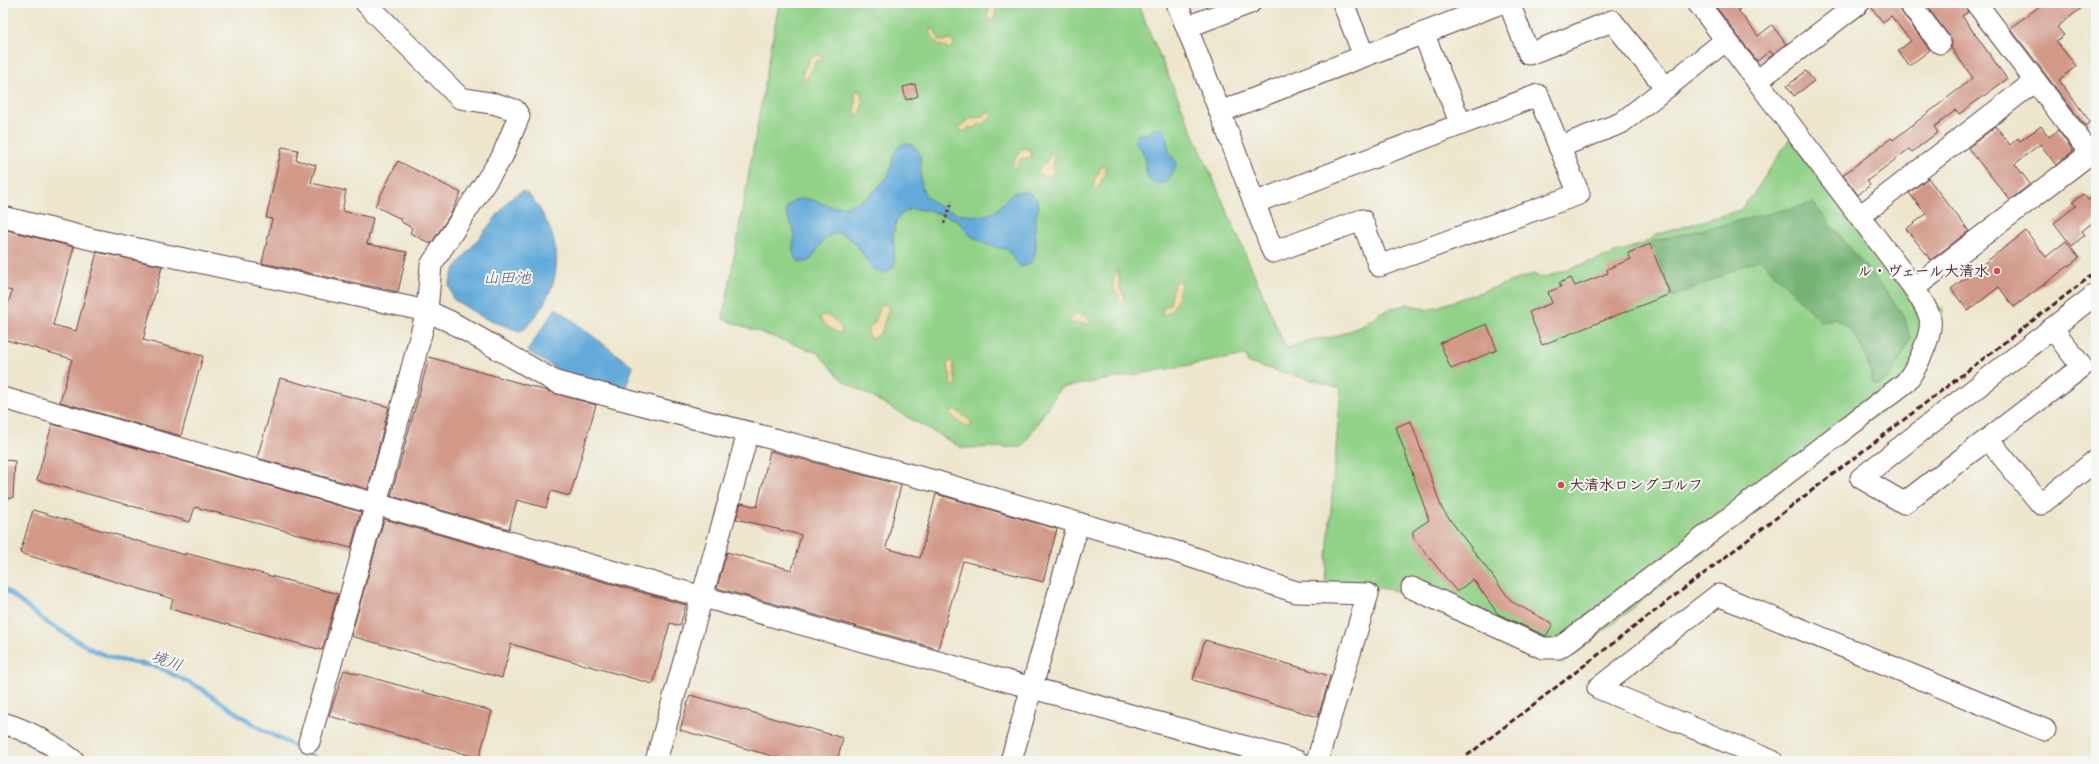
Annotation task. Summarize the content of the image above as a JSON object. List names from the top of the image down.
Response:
{
  "water": ["山田池", "境川"],
  "places": ["ル・ヴェール大清水", "大清水ロングゴルフ"]
}
